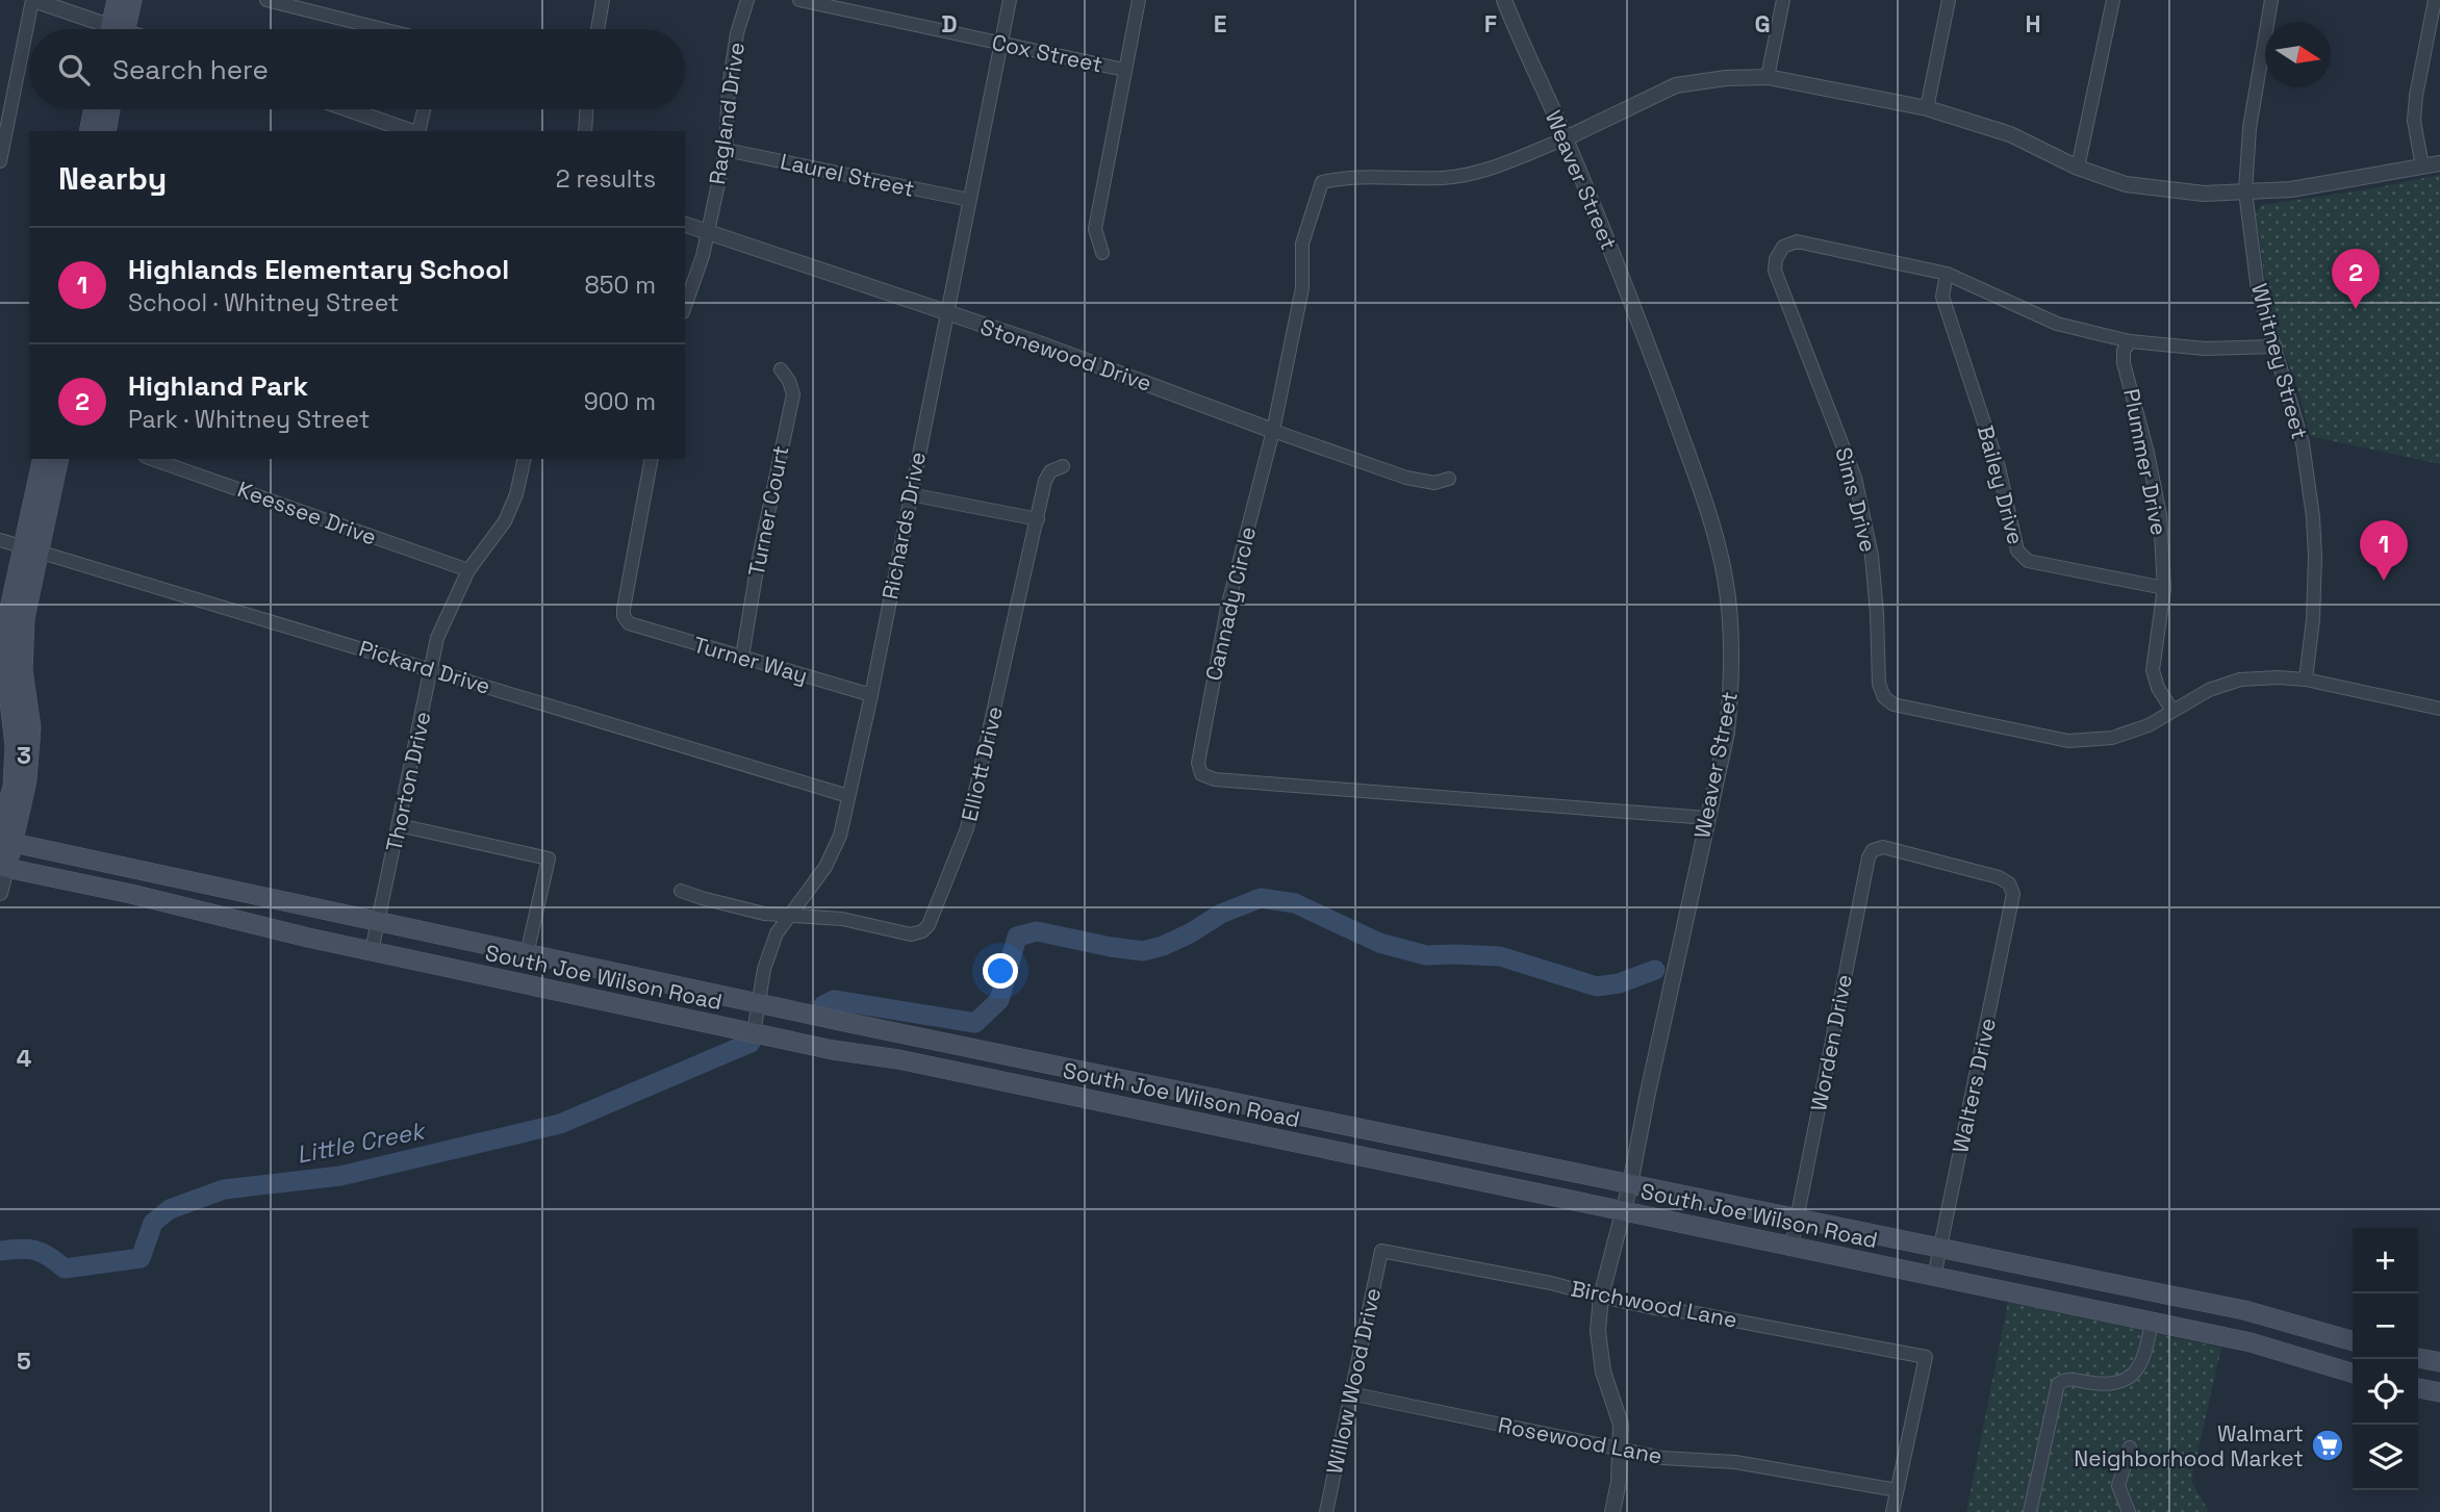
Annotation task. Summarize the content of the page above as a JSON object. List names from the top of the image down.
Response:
{
  "streets": {
    "main road": ["South Joe Wilson Road"],
    "street": [
      "Cox Street",
      "Ragland Drive",
      "Laurel Street",
      "Weaver Street",
      "Stonewood Drive",
      "Whitney Street",
      "Plummer Drive",
      "Bailey Drive",
      "Sims Drive",
      "Turner Court",
      "Keessee Drive",
      "Richards Drive",
      "Cannady Circle",
      "Turner Way",
      "Pickard Drive",
      "Elliott Drive",
      "Thorton Drive",
      "Worden Drive",
      "Walters Drive",
      "Birchwood Lane",
      "Willow Wood Drive",
      "Rosewood Lane"
    ]
  },
  "crossings": [
    ["Cox Street", "Richards Drive"],
    ["Ragland Drive", "Laurel Street"],
    ["Ragland Drive", "Stonewood Drive"],
    ["Laurel Street", "Richards Drive"],
    ["Weaver Street", "Cannady Circle"],
    ["Weaver Street", "South Joe Wilson Road"],
    ["Weaver Street", "Birchwood Lane"],
    ["Weaver Street", "Rosewood Lane"],
    ["Stonewood Drive", "Richards Drive"],
    ["Stonewood Drive", "Cannady Circle"],
    ["Whitney Street", "Sims Drive"],
    ["Plummer Drive", "Bailey Drive"],
    ["Plummer Drive", "Sims Drive"],
    ["Bailey Drive", "Sims Drive"],
    ["Turner Court", "Turner Way"],
    ["Keessee Drive", "Thorton Drive"],
    ["Richards Drive", "Turner Way"],
    ["Richards Drive", "Pickard Drive"],
    ["Richards Drive", "Elliott Drive"],
    ["Richards Drive", "South Joe Wilson Road"],
    ["Pickard Drive", "Thorton Drive"],
    ["Thorton Drive", "South Joe Wilson Road"],
    ["South Joe Wilson Road", "Worden Drive"],
    ["South Joe Wilson Road", "Walters Drive"],
    ["Worden Drive", "Walters Drive"],
    ["Birchwood Lane", "Willow Wood Drive"],
    ["Birchwood Lane", "Rosewood Lane"],
    ["Willow Wood Drive", "Rosewood Lane"]
  ],
  "water": ["Little Creek"],
  "places": {
    "supermarket": ["Walmart Neighborhood Market"]
  },
  "north": "right",
  "page": {
    "search": "Search here",
    "heading": ["Nearby", "2 results"],
    "list": [
      {
        "mark": "1",
        "name": "Highlands Elementary School",
        "note": "School · Whitney Street",
        "value": "850 m"
      },
      {
        "mark": "2",
        "name": "Highland Park",
        "note": "Park · Whitney Street",
        "value": "900 m"
      }
    ],
    "pins": ["2", "1"],
    "map_buttons": ["+", "−"]
  },
  "grid": {
    "columns": [
      "D",
      "E",
      "F",
      "G",
      "H"
    ],
    "rows": ["3", "4", "5"]
  }
}
